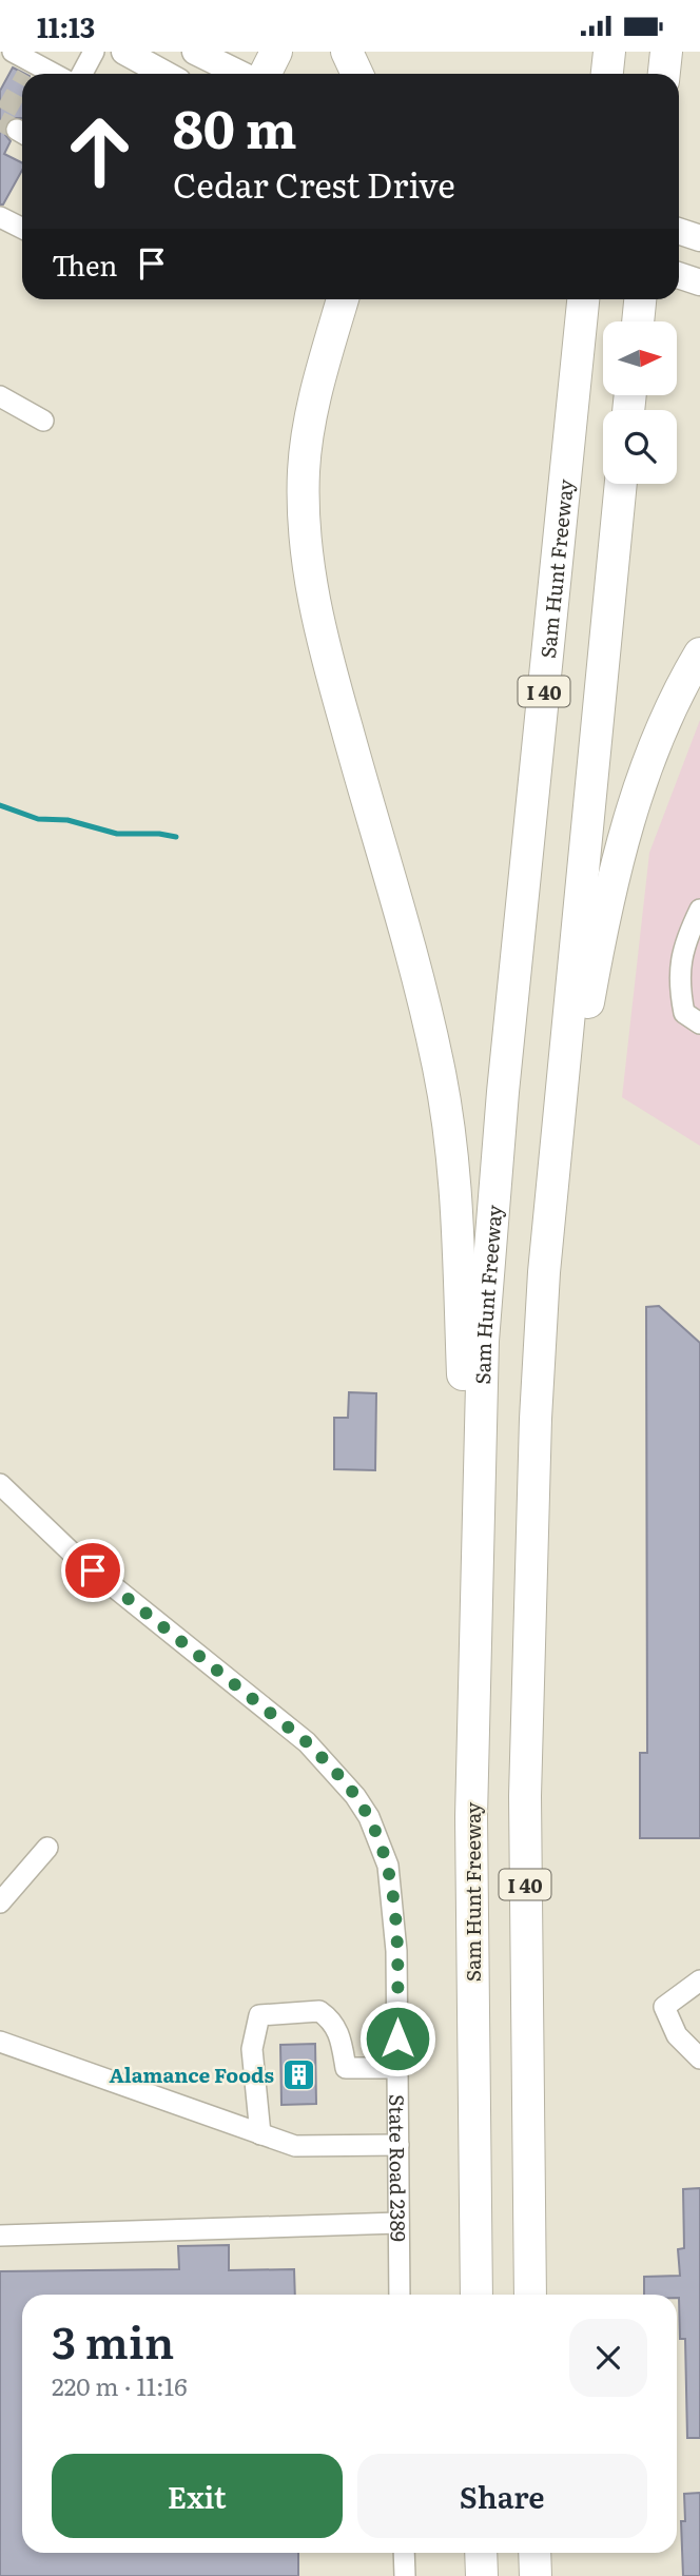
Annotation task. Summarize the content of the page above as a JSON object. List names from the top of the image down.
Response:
{
  "streets": {
    "highway": ["Sam Hunt Freeway", "I 40"],
    "street": ["State Road 2389"]
  },
  "places": {
    "building": ["Alamance Foods"]
  },
  "north": "right",
  "page": {
    "status": "11:13",
    "turn": ["80 m", "Cedar Crest Drive"],
    "then": "Then",
    "heading": ["3 min", "220 m · 11:16"],
    "buttons": ["Exit", "Share"]
  }
}
